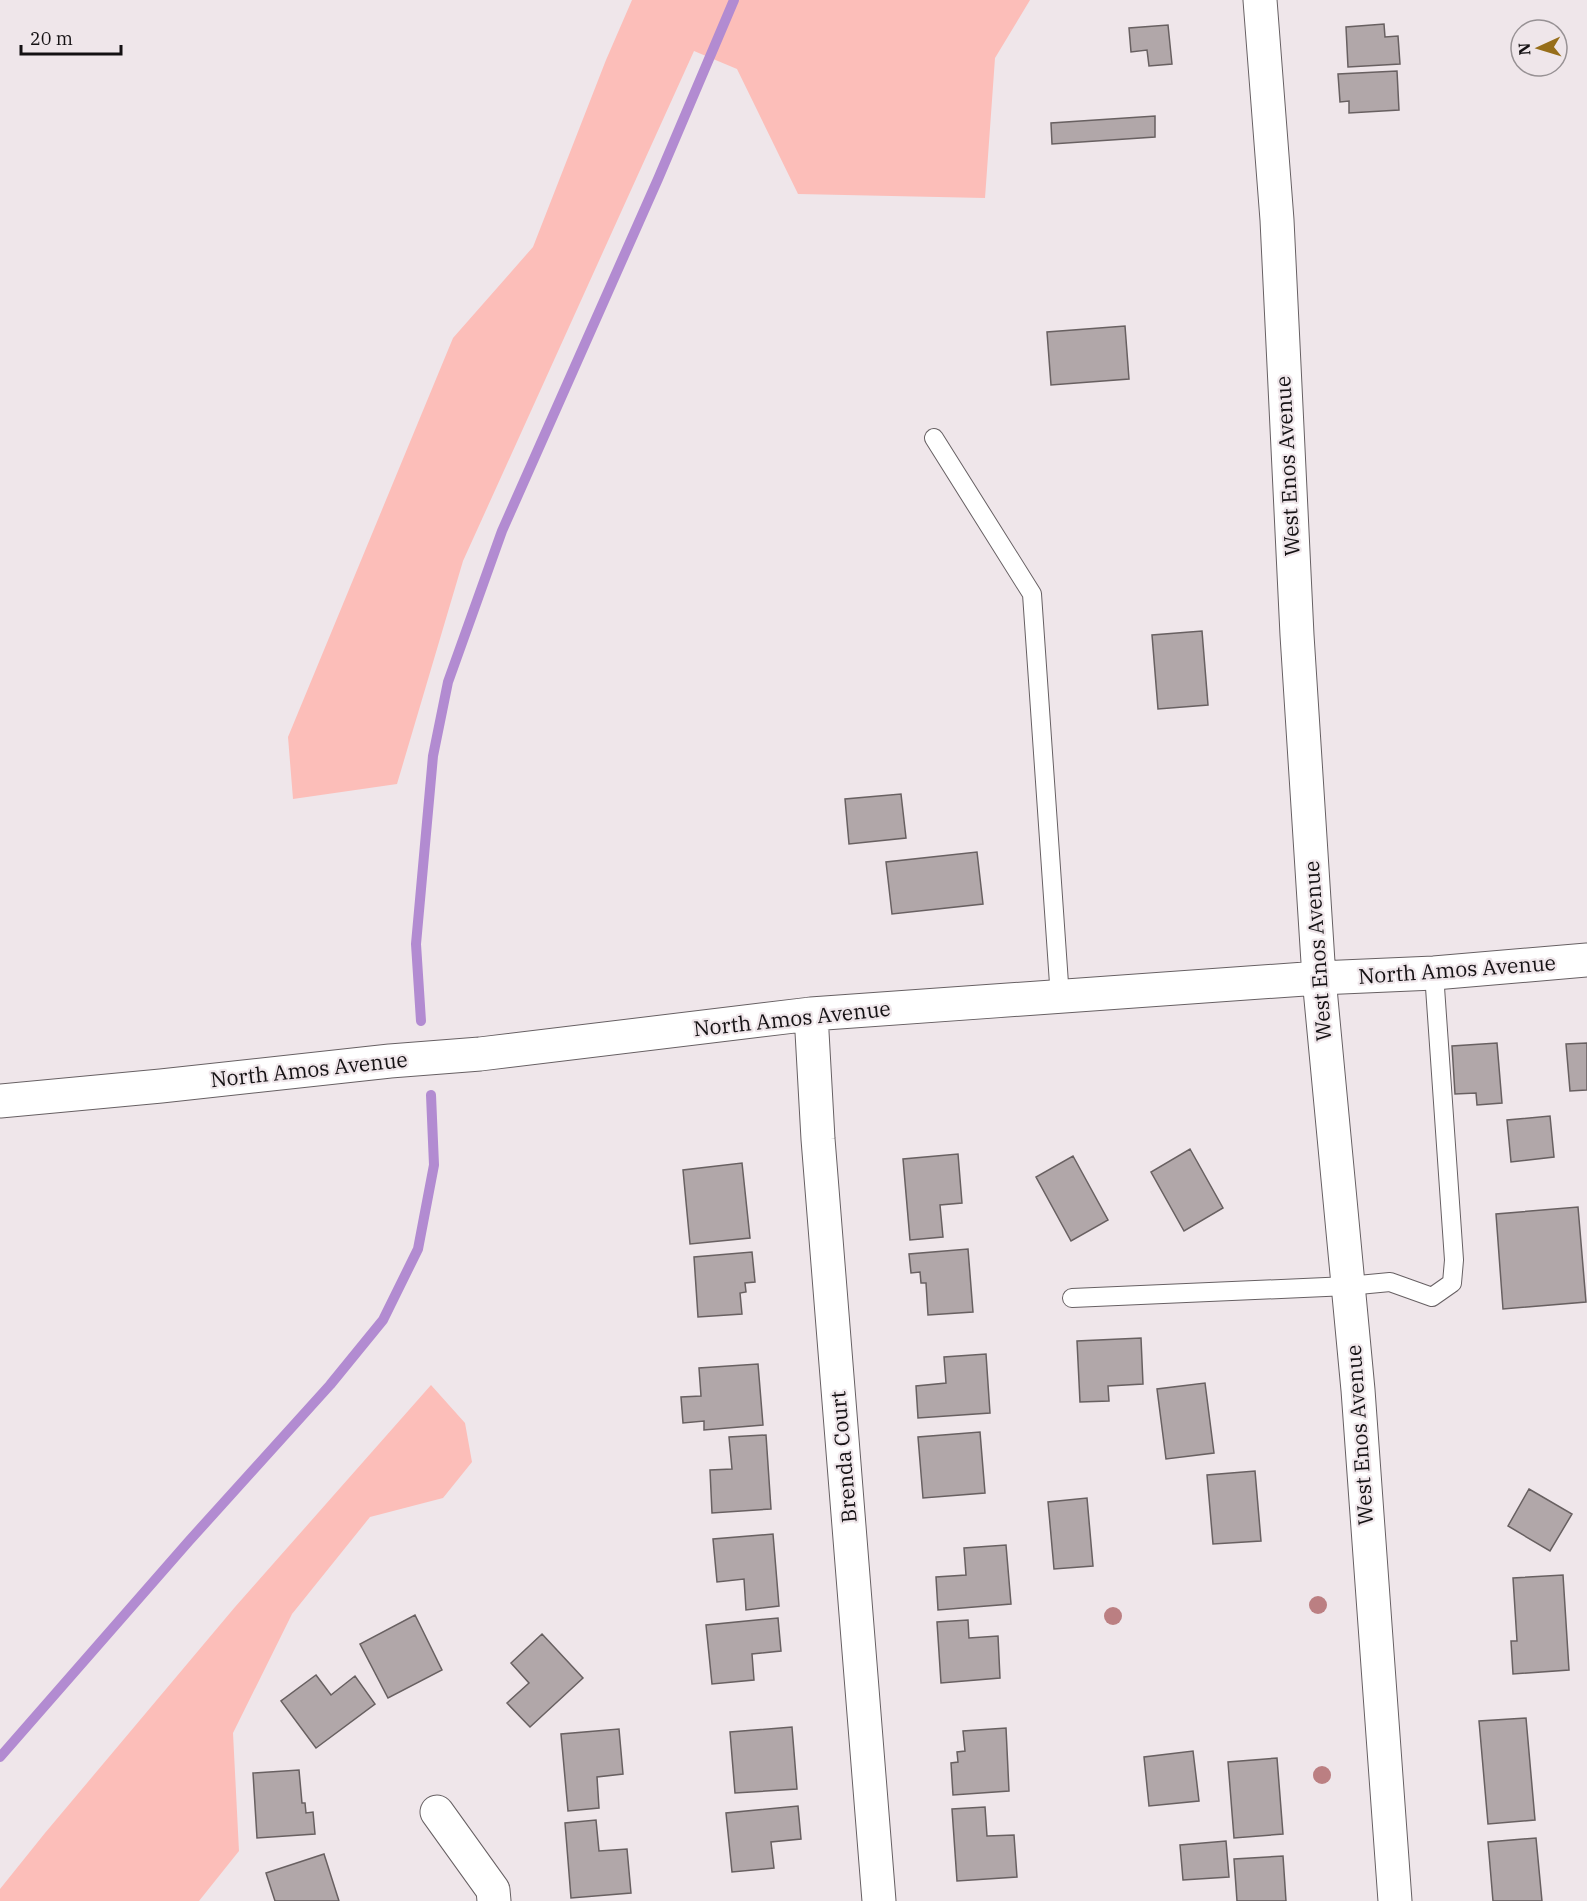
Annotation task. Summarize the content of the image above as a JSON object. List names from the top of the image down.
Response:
{
  "streets": {
    "street": ["West Enos Avenue", "North Amos Avenue", "Brenda Court"]
  },
  "crossings": [
    ["West Enos Avenue", "North Amos Avenue"],
    ["North Amos Avenue", "Brenda Court"]
  ],
  "scale_bar": "20 m",
  "north": "left"
}
